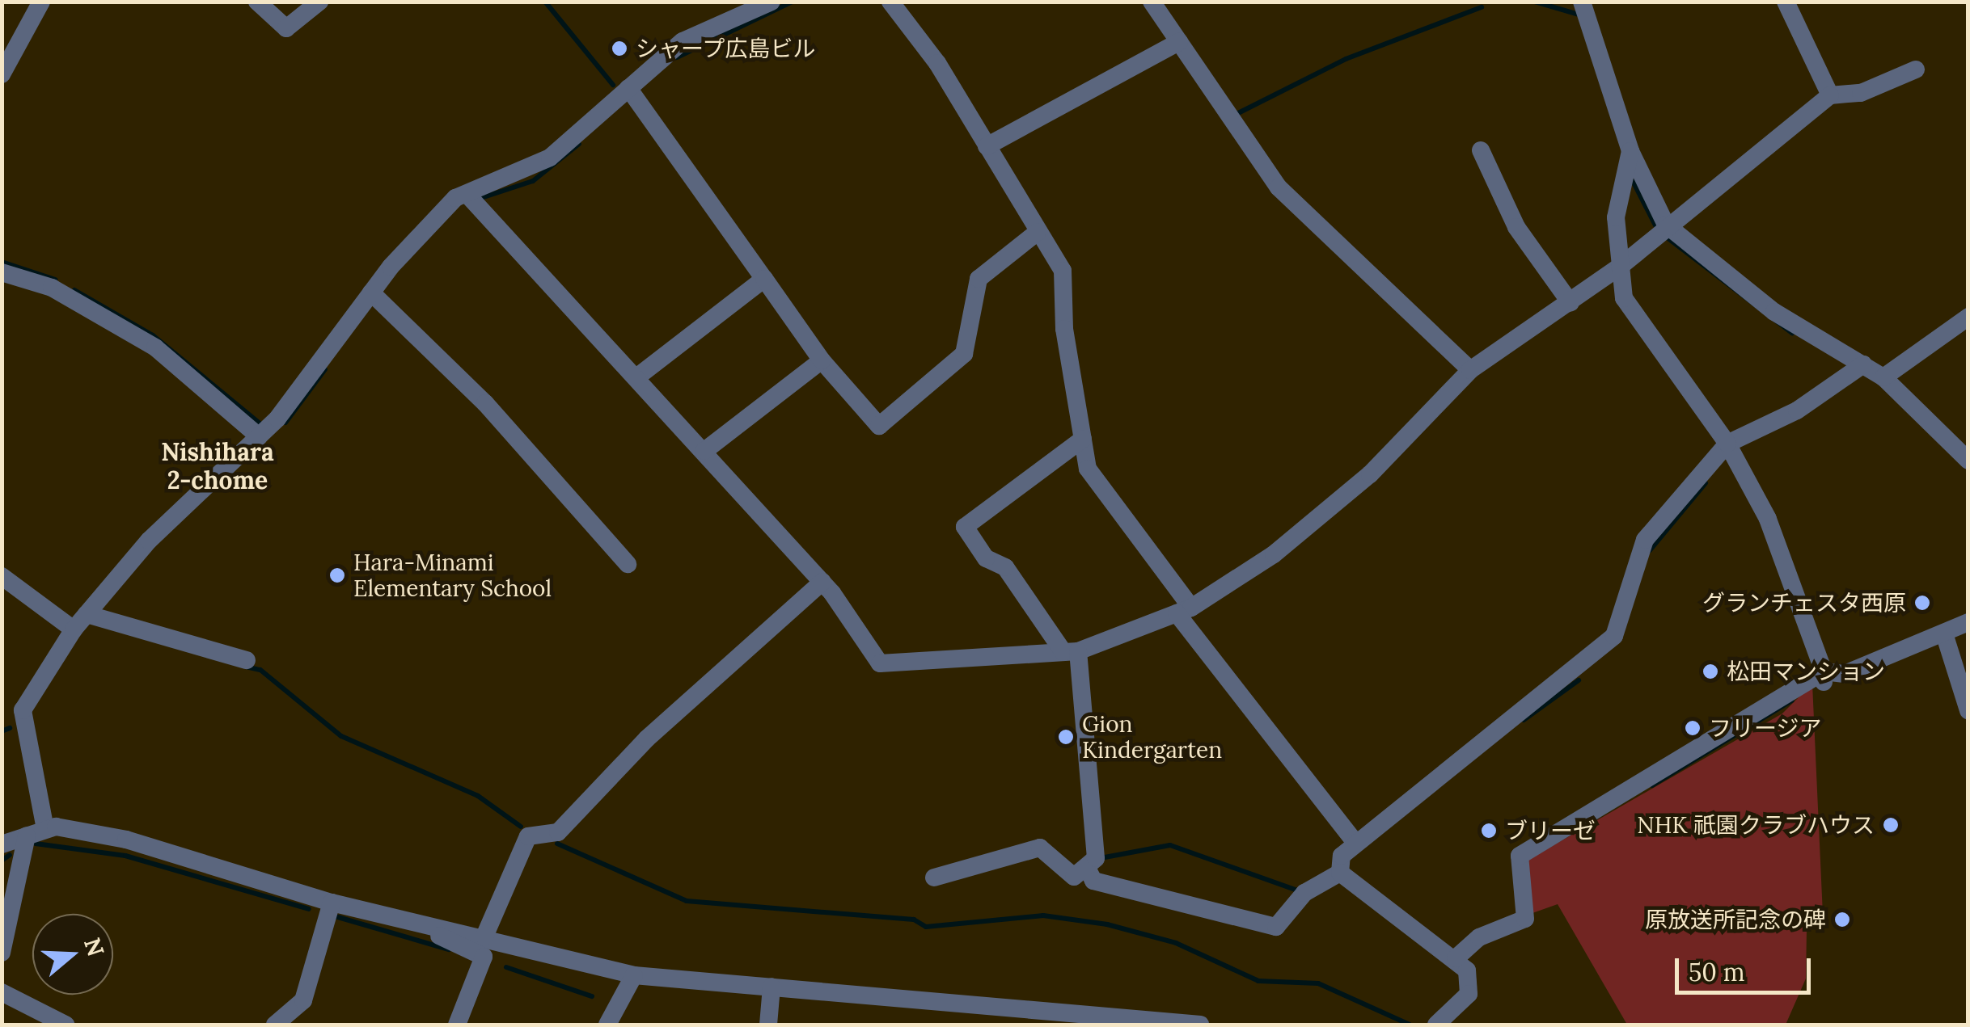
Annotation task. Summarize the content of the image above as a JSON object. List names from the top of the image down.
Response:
{
  "districts": ["Nishihara 2-chome"],
  "places": [
    "シャープ広島ビル",
    "Hara-Minami Elementary School",
    "グランチェスタ西原",
    "松田マンション",
    "フリージア",
    "Gion Kindergarten",
    "NHK 祇園クラブハウス",
    "ブリーゼ",
    "原放送所記念の碑"
  ],
  "scale_bar": "50 m",
  "north": "right"
}
